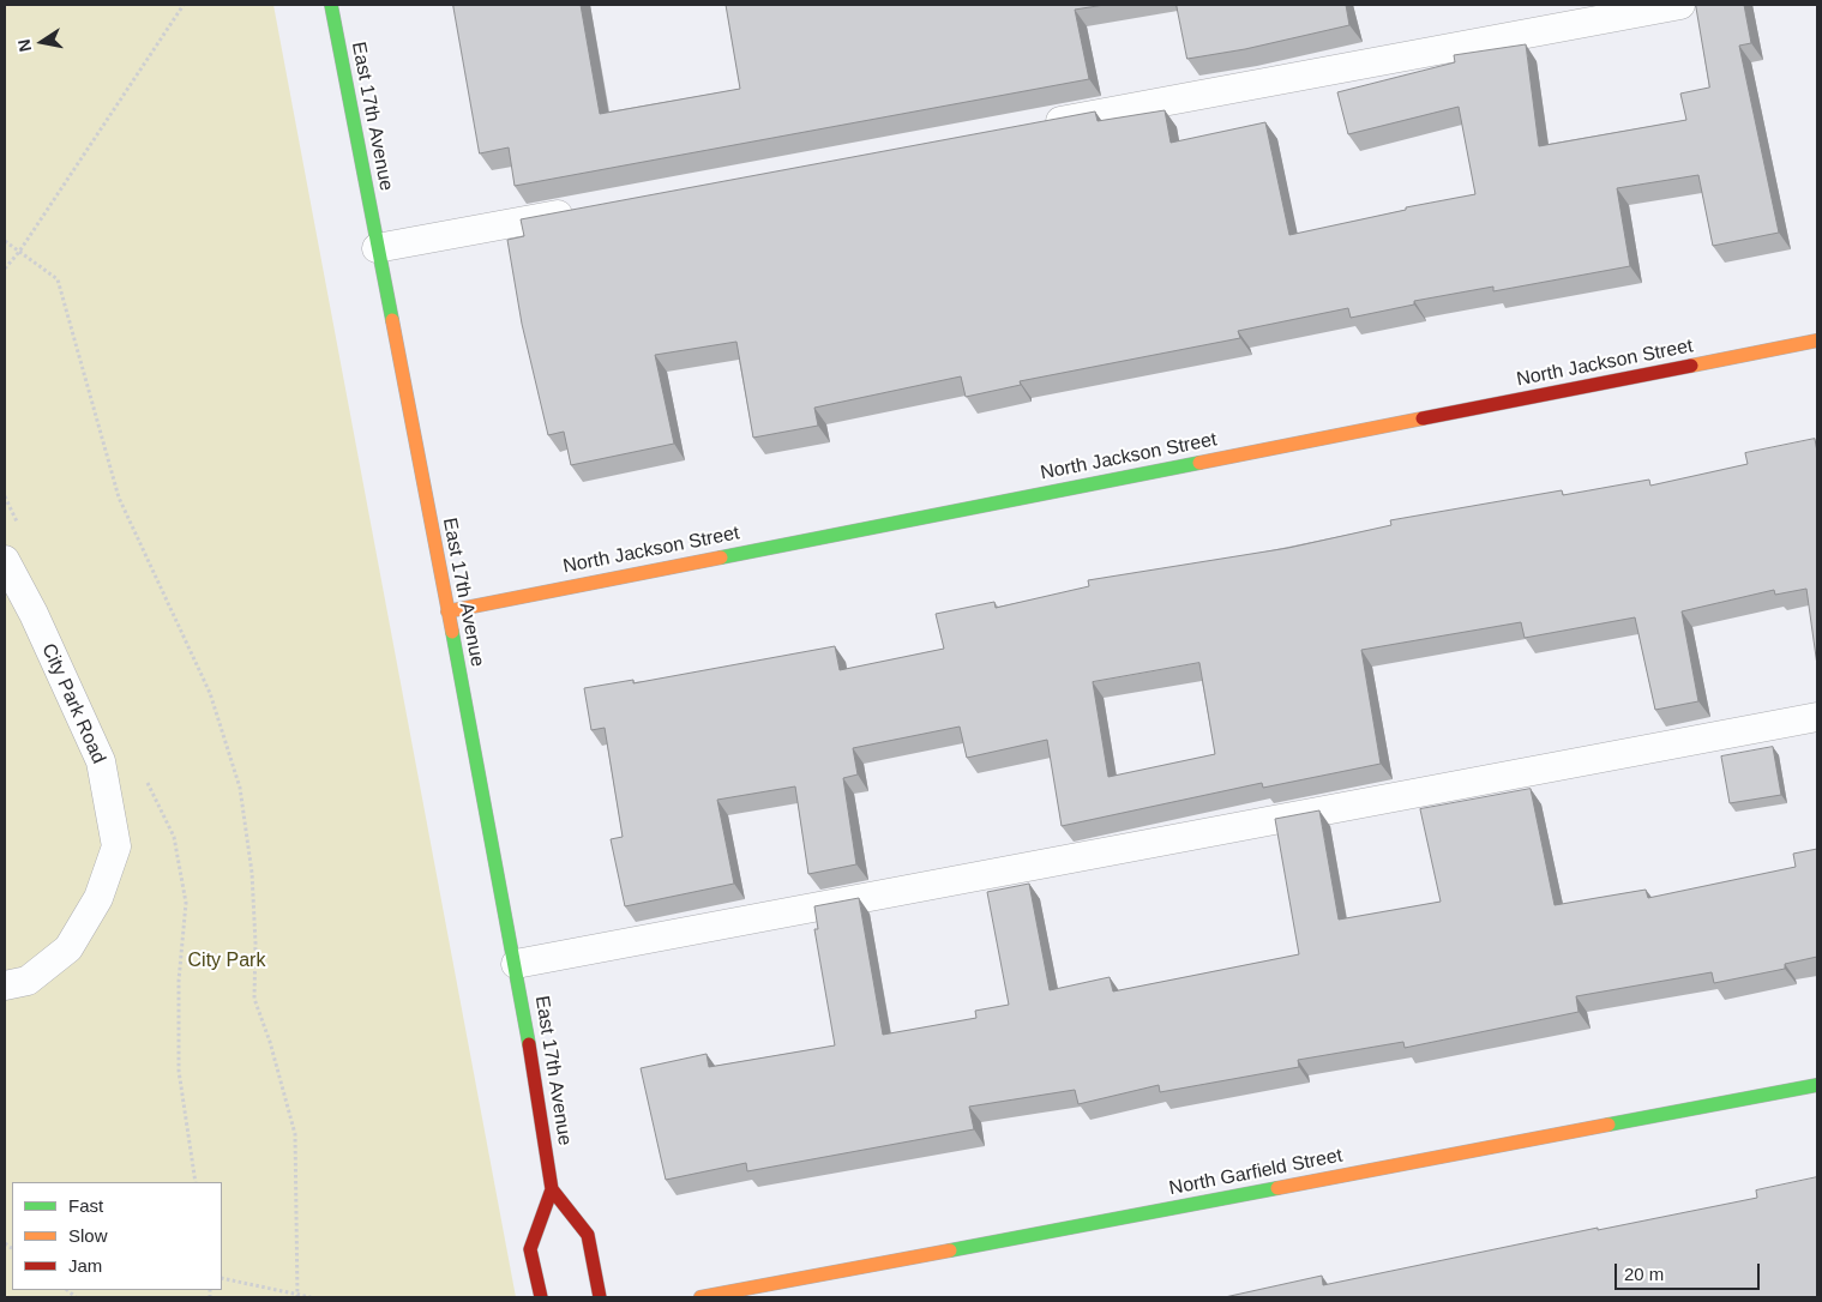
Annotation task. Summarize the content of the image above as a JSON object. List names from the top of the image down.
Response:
{
  "streets": {
    "street": ["East 17th Avenue", "North Jackson Street", "North Garfield Street"],
    "lane": ["City Park Road"]
  },
  "crossings": [
    ["East 17th Avenue", "North Jackson Street"]
  ],
  "parks": ["City Park"],
  "legend": ["Fast", "Slow", "Jam"],
  "scale_bar": "20 m",
  "north": "left"
}
